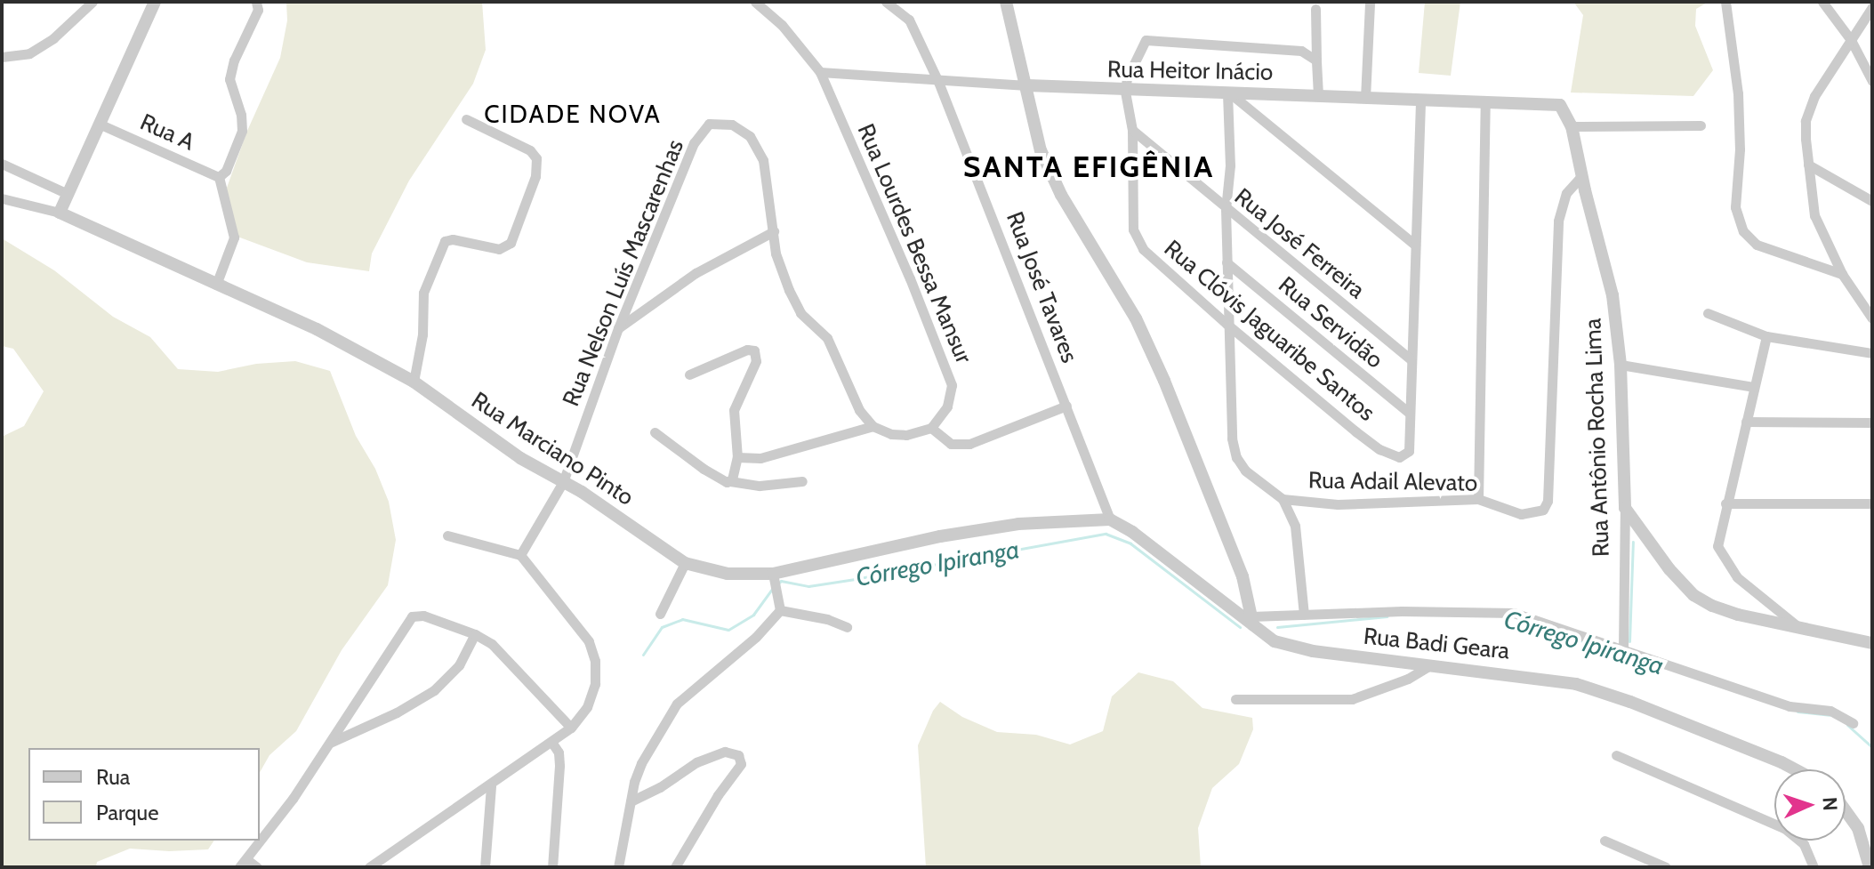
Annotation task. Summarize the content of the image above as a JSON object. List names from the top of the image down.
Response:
{
  "streets": {
    "street": [
      "Rua Heitor Inácio",
      "Rua A",
      "Rua Lourdes Bessa Mansur",
      "Rua José Ferreira",
      "Rua Nelson Luís Mascarenhas",
      "Rua José Tavares",
      "Rua Servidão",
      "Rua Clóvis Jaguaribe Santos",
      "Rua Antônio Rocha Lima",
      "Rua Marciano Pinto",
      "Rua Adail Alevato",
      "Rua Badi Geara"
    ]
  },
  "crossings": [
    ["Rua Heitor Inácio", "Rua Lourdes Bessa Mansur"],
    ["Rua Heitor Inácio", "Rua José Tavares"],
    ["Rua Heitor Inácio", "Rua Clóvis Jaguaribe Santos"],
    ["Rua Heitor Inácio", "Rua Antônio Rocha Lima"],
    ["Rua Heitor Inácio", "Rua Adail Alevato"],
    ["Rua José Ferreira", "Rua Clóvis Jaguaribe Santos"],
    ["Rua José Ferreira", "Rua Adail Alevato"],
    ["Rua Nelson Luís Mascarenhas", "Rua Marciano Pinto"],
    ["Rua José Tavares", "Rua Marciano Pinto"],
    ["Rua José Tavares", "Rua Badi Geara"],
    ["Rua Servidão", "Rua Clóvis Jaguaribe Santos"],
    ["Rua Servidão", "Rua Adail Alevato"],
    ["Rua Clóvis Jaguaribe Santos", "Rua Adail Alevato"],
    ["Rua Antônio Rocha Lima", "Rua Adail Alevato"],
    ["Rua Marciano Pinto", "Rua Badi Geara"]
  ],
  "districts": ["CIDADE NOVA", "SANTA EFIGÊNIA"],
  "water": ["Córrego Ipiranga"],
  "legend": ["Rua", "Parque"],
  "north": "right"
}
